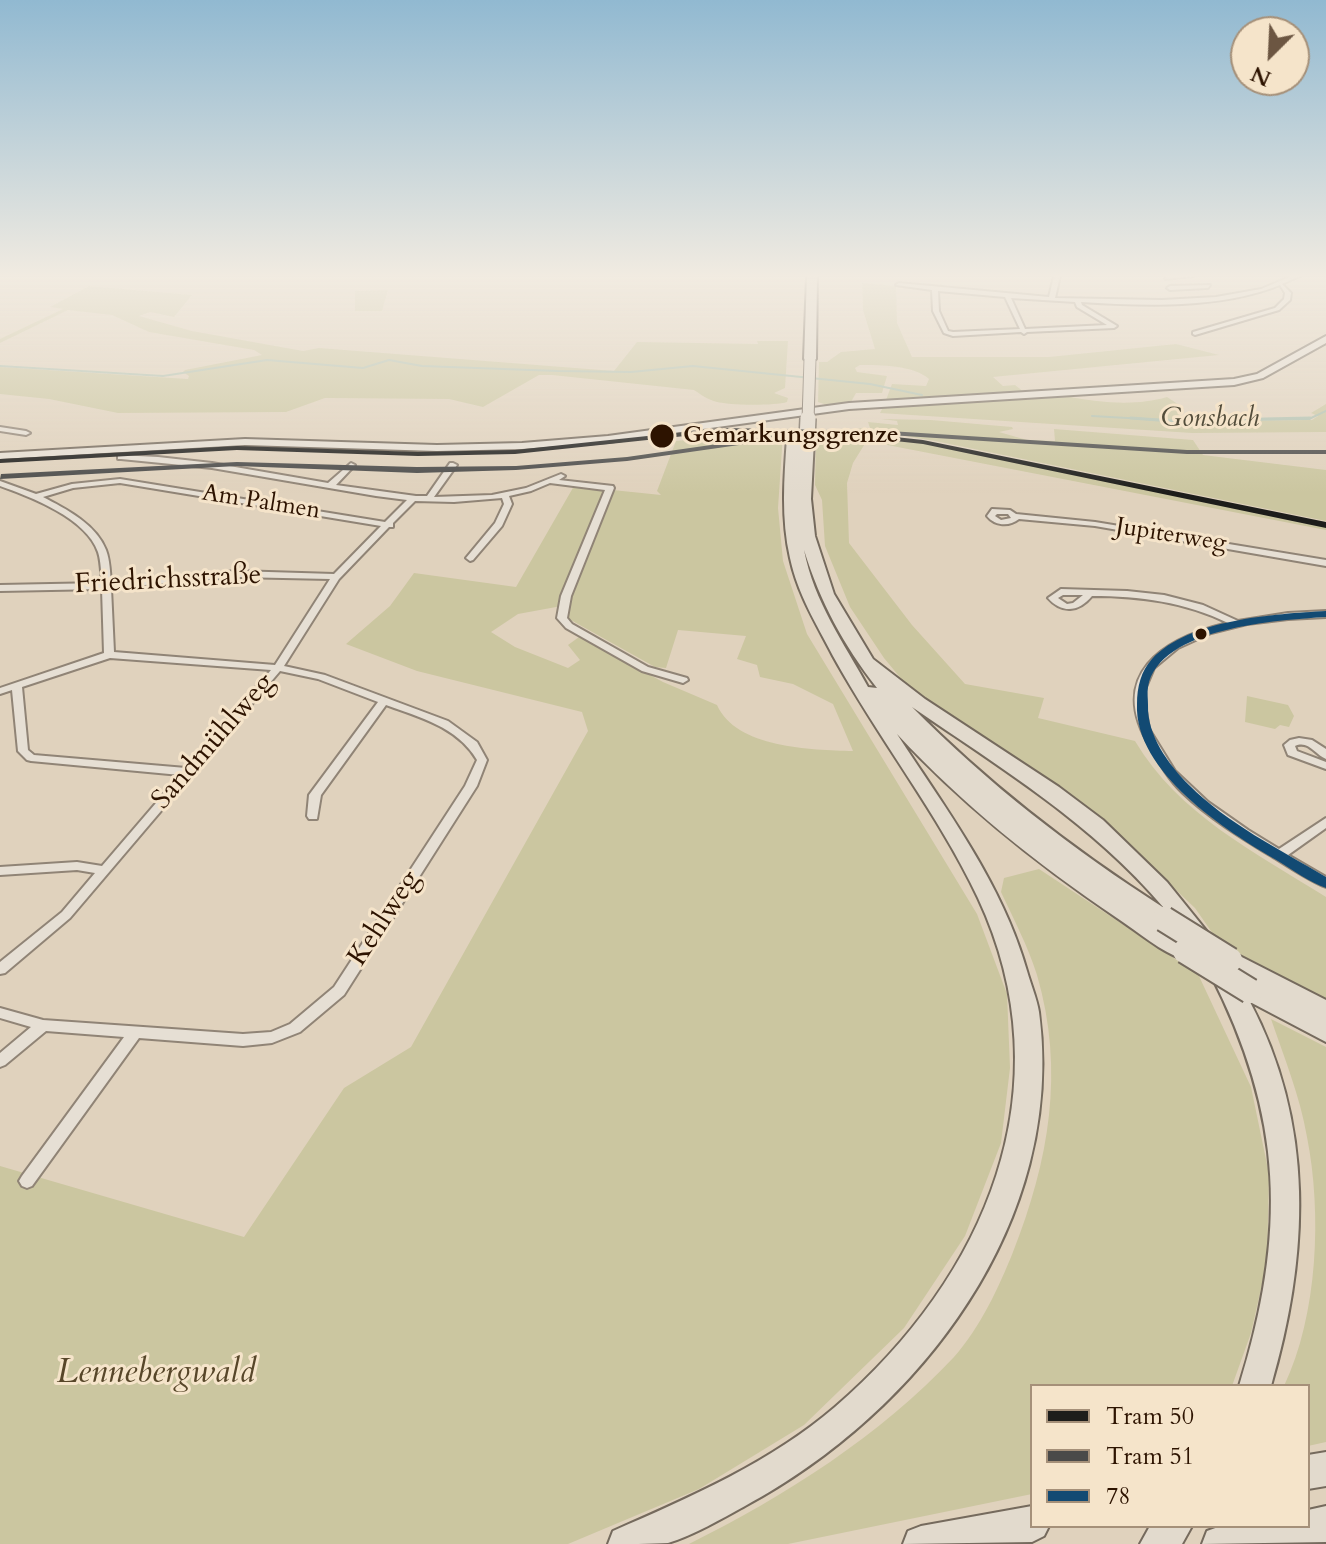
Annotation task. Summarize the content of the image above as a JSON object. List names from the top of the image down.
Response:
{
  "streets": {
    "street": [
      "Am Palmen",
      "Jupiterweg",
      "Friedrichsstraße",
      "Sandmühlweg",
      "Kehlweg"
    ]
  },
  "crossings": [
    ["Am Palmen", "Sandmühlweg"],
    ["Friedrichsstraße", "Sandmühlweg"],
    ["Sandmühlweg", "Kehlweg"]
  ],
  "water": ["Gonsbach"],
  "parks": ["Lennebergwald"],
  "places": ["Gemarkungsgrenze"],
  "lines": ["tram line 50", "tram line 51", "transit line 78"],
  "legend": ["Tram 50", "Tram 51", "78"],
  "north": "bottom left"
}
